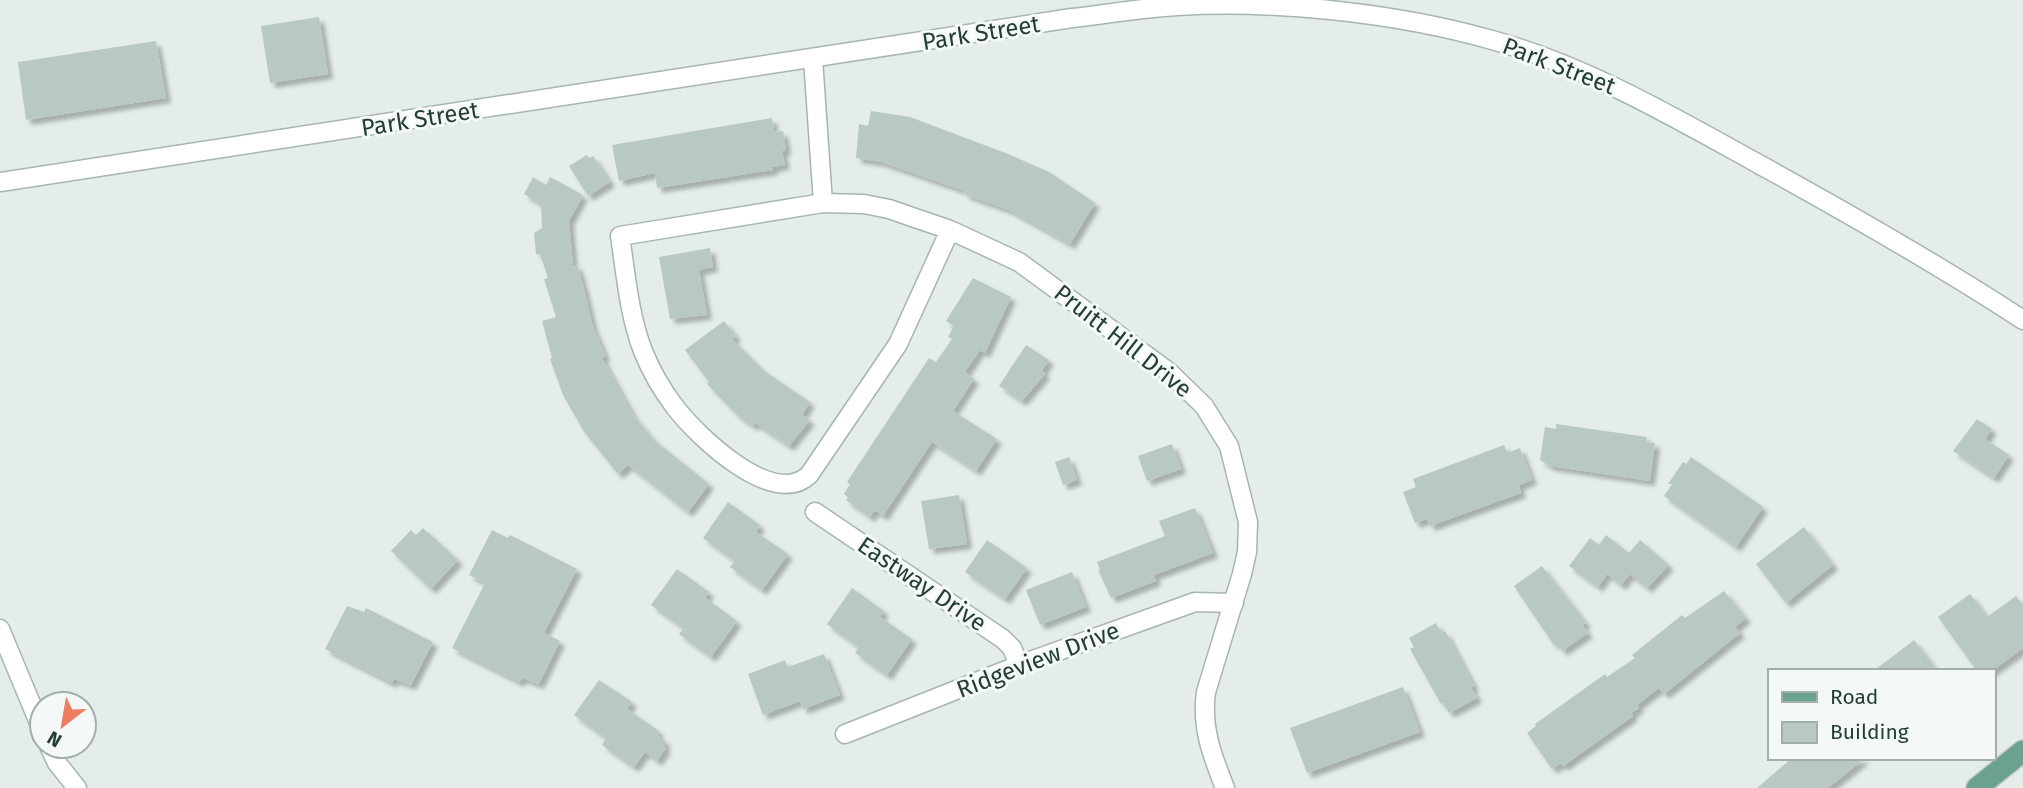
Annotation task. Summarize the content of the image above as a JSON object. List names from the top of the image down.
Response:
{
  "streets": {
    "street": [
      "Park Street",
      "Pruitt Hill Drive",
      "Eastway Drive",
      "Ridgeview Drive"
    ]
  },
  "crossings": [
    ["Pruitt Hill Drive", "Ridgeview Drive"],
    ["Eastway Drive", "Ridgeview Drive"]
  ],
  "legend": ["Road", "Building"],
  "north": "bottom left"
}
